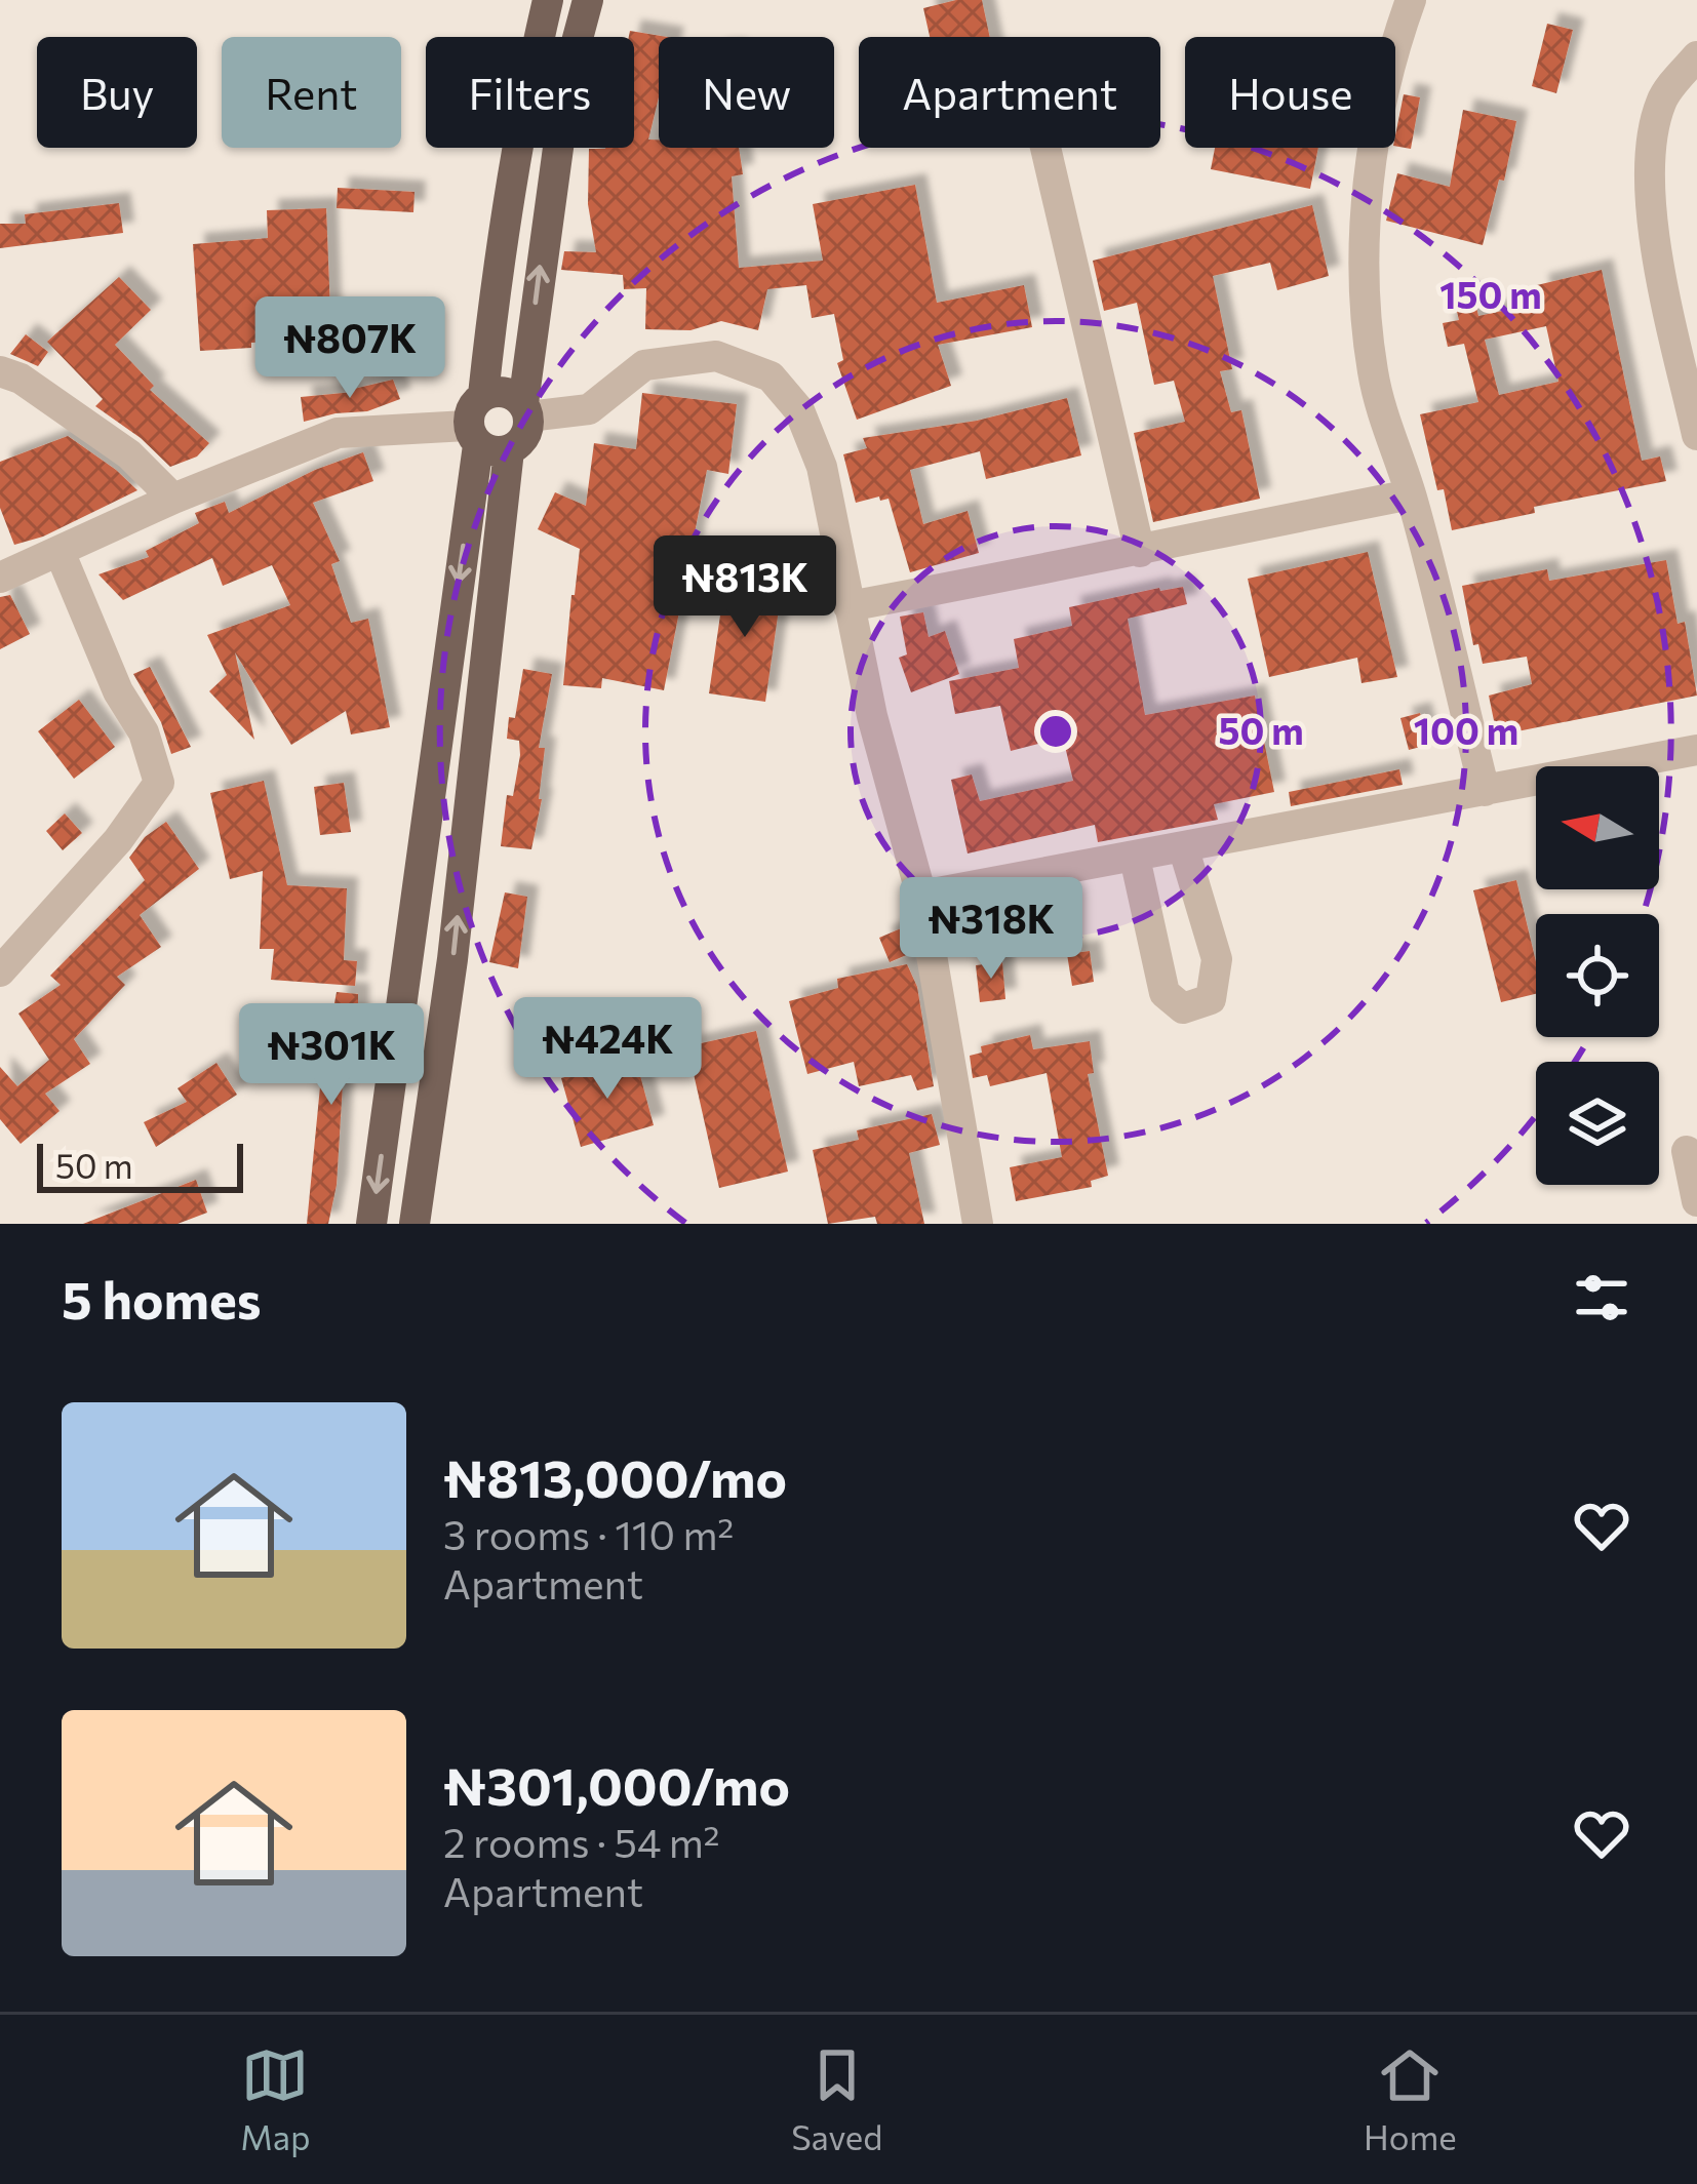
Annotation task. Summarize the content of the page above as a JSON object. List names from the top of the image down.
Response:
{
  "scale_bar": "50 m",
  "north": "left",
  "page": {
    "chip": [
      "Buy",
      "Rent",
      "Filters",
      "New",
      "Apartment",
      "House"
    ],
    "price": [
      "₦807K",
      "₦813K",
      "₦318K",
      "₦424K",
      "₦301K"
    ],
    "scale": "50 m",
    "heading": "5 homes",
    "list": [
      {
        "name": "₦813,000/mo",
        "note": "3 rooms · 110 m² · Apartment"
      },
      {
        "name": "₦301,000/mo",
        "note": "2 rooms · 54 m² · Apartment"
      }
    ],
    "tabs": ["Map", "Saved", "Home"]
  },
  "rings": ["150 m", "50 m", "100 m"]
}
